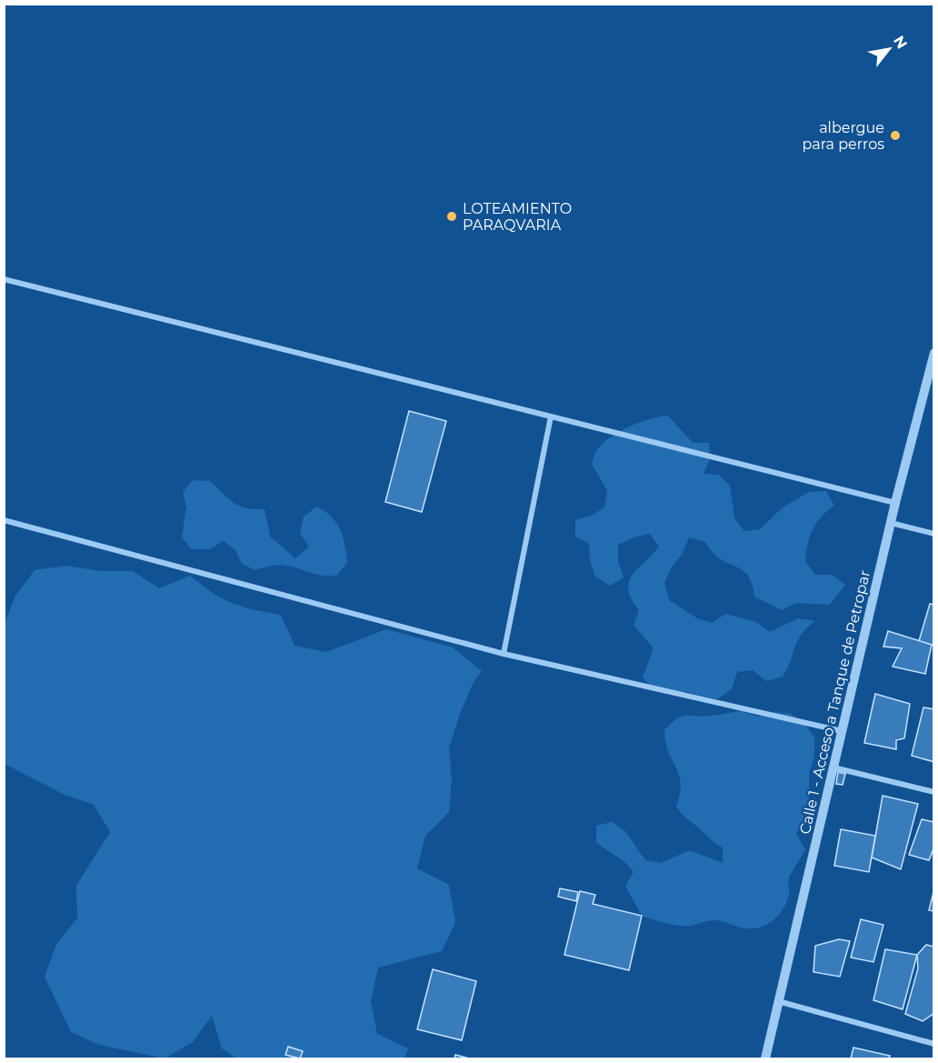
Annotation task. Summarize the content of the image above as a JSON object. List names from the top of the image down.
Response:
{
  "streets": {
    "street": ["Calle 1 - Acceso a Tanque de Petropar"]
  },
  "places": ["albergue para perros", "LOTEAMIENTO PARAQVARIA"],
  "north": "top right"
}
